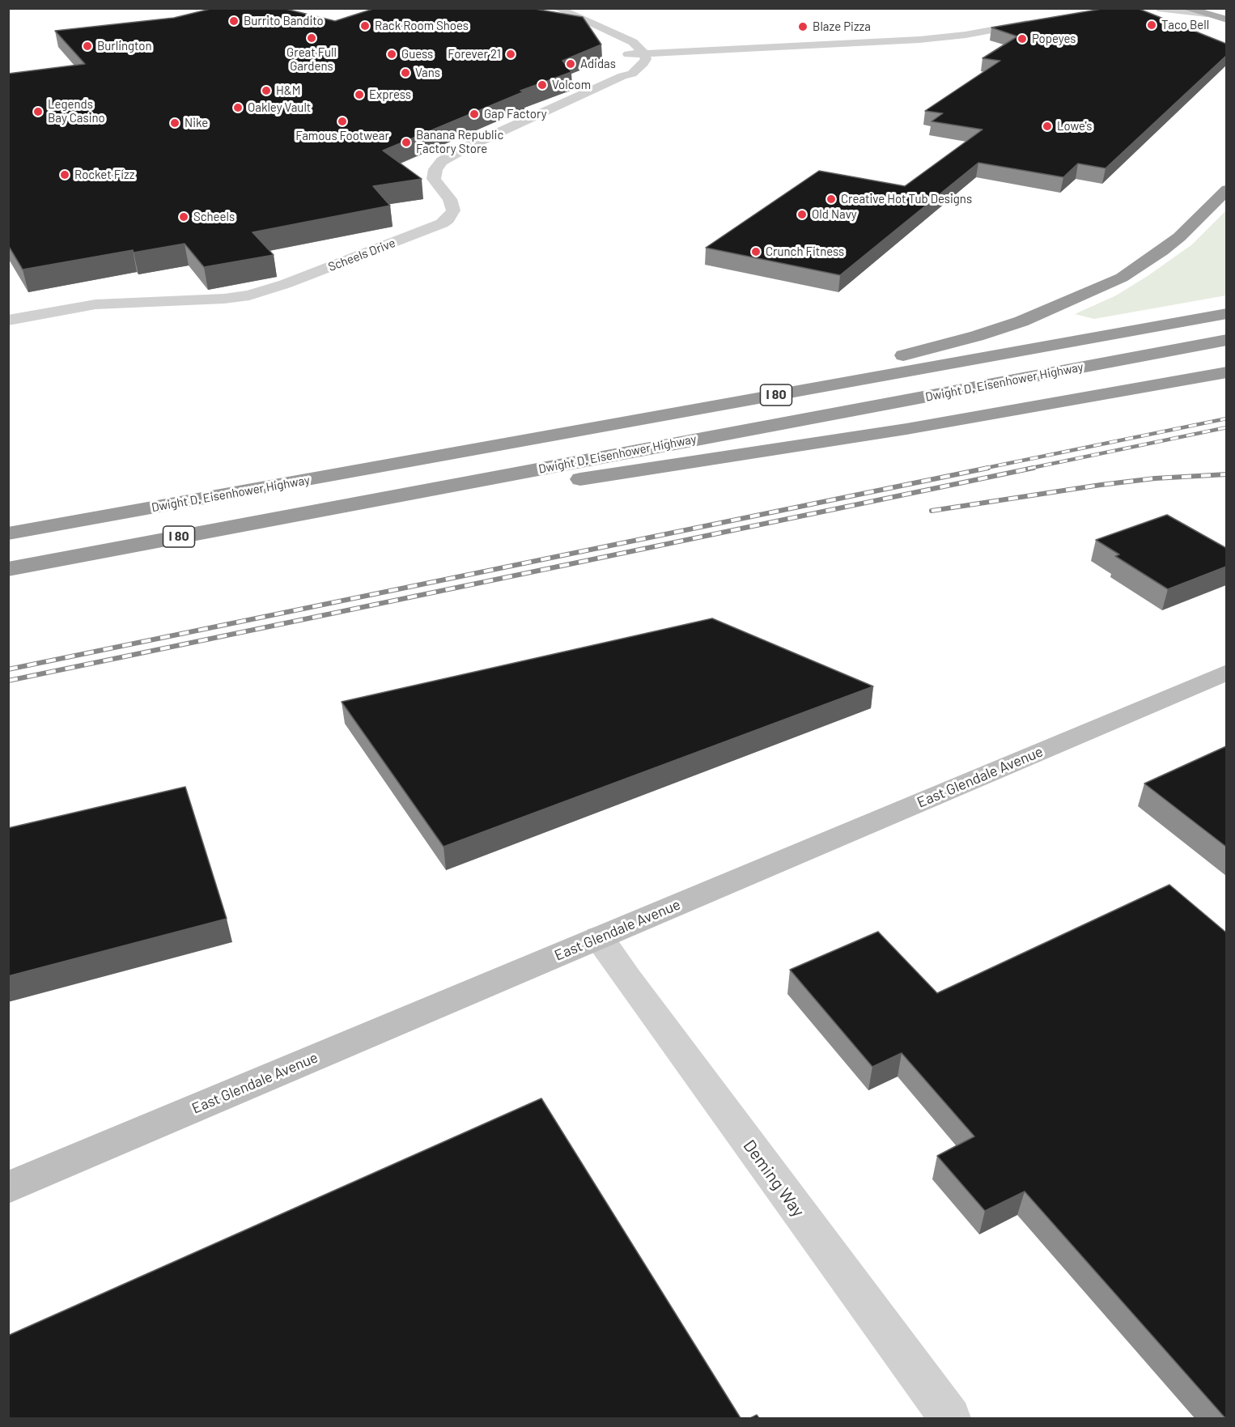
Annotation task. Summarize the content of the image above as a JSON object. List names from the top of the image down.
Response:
{
  "streets": {
    "highway": ["Dwight D. Eisenhower Highway", "I 80"],
    "street": ["Scheels Drive", "East Glendale Avenue", "Deming Way"]
  },
  "crossings": [
    ["East Glendale Avenue", "Deming Way"]
  ],
  "places": [
    "Burrito Bandito",
    "Taco Bell",
    "Rack Room Shoes",
    "Blaze Pizza",
    "Great Full Gardens",
    "Popeyes",
    "Burlington",
    "Guess",
    "Forever 21",
    "Adidas",
    "Vans",
    "Volcom",
    "H&M",
    "Express",
    "Oakley Vault",
    "Legends Bay Casino",
    "Gap Factory",
    "Famous Footwear",
    "Nike",
    "Lowe's",
    "Banana Republic Factory Store",
    "Rocket Fizz",
    "Creative Hot Tub Designs",
    "Old Navy",
    "Scheels",
    "Crunch Fitness"
  ]
}
